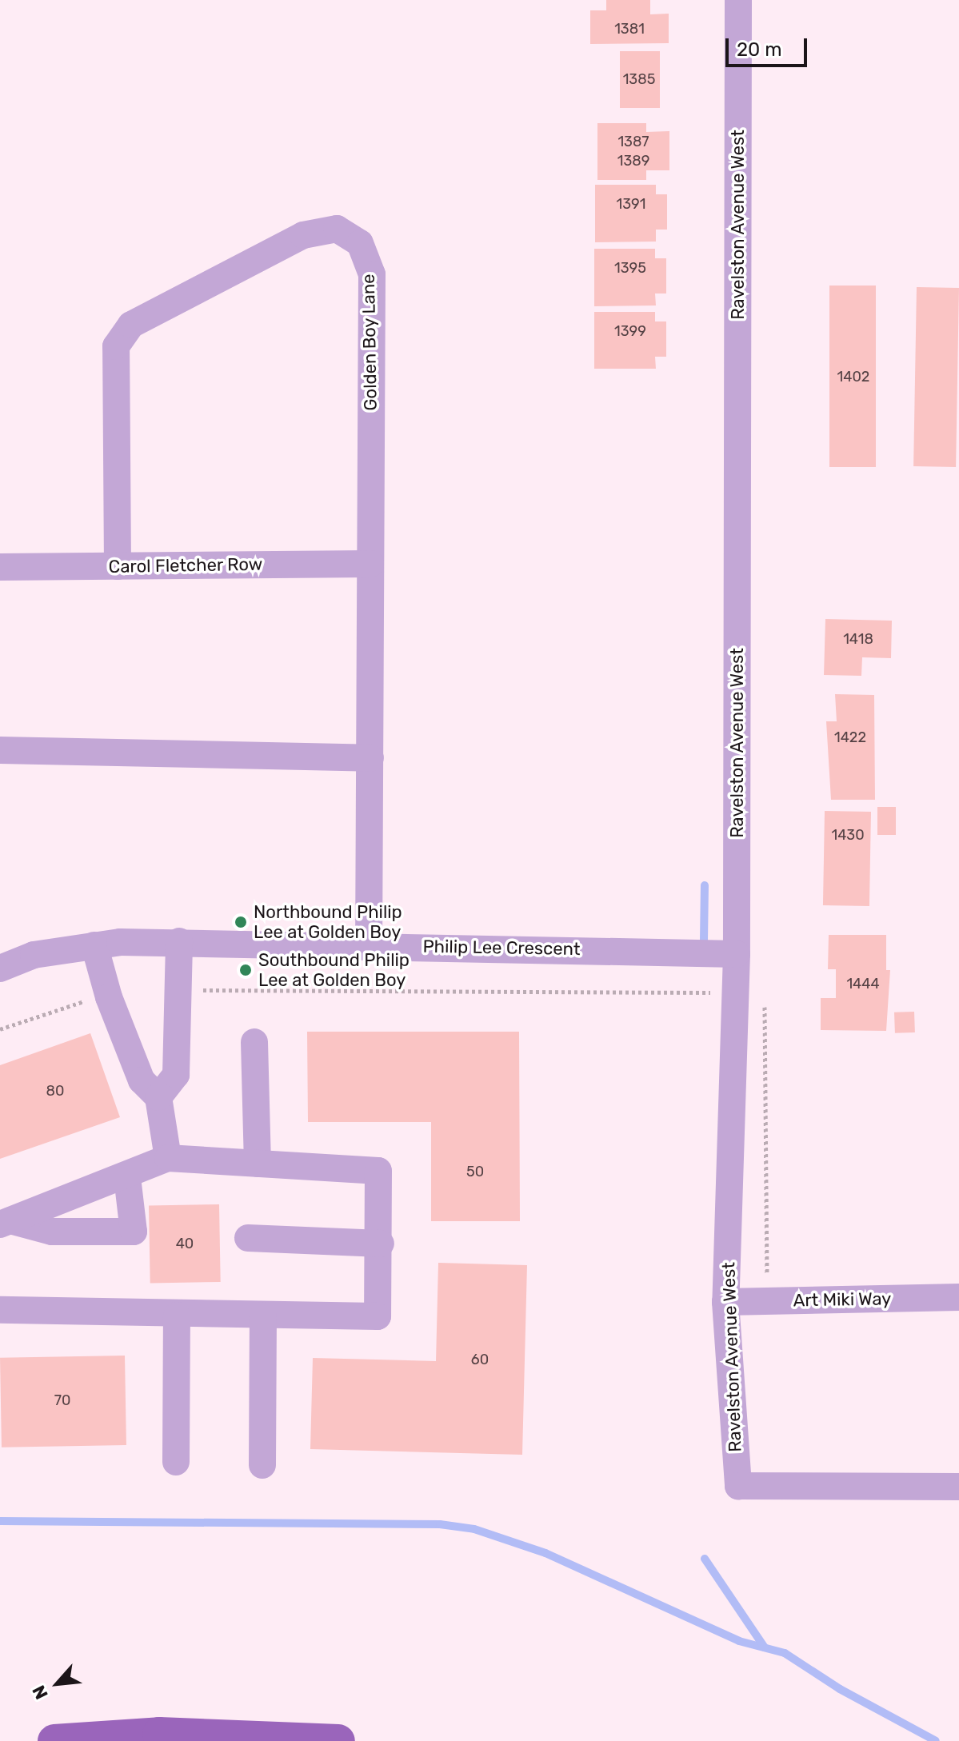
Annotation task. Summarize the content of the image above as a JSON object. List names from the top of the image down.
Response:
{
  "streets": {
    "street": [
      "Ravelston Avenue West",
      "Golden Boy Lane",
      "Carol Fletcher Row",
      "Philip Lee Crescent",
      "Art Miki Way"
    ]
  },
  "crossings": [
    ["Ravelston Avenue West", "Philip Lee Crescent"],
    ["Ravelston Avenue West", "Art Miki Way"],
    ["Golden Boy Lane", "Carol Fletcher Row"],
    ["Golden Boy Lane", "Philip Lee Crescent"]
  ],
  "places": ["Northbound Philip Lee at Golden Boy", "Southbound Philip Lee at Golden Boy"],
  "house_numbers": [
    "1381",
    "1385",
    "1387",
    "1389",
    "1391",
    "1395",
    "1399",
    "1402",
    "1418",
    "1422",
    "1430",
    "1444",
    "80",
    "50",
    "40",
    "60",
    "70"
  ],
  "scale_bar": "20 m",
  "north": "bottom left"
}
